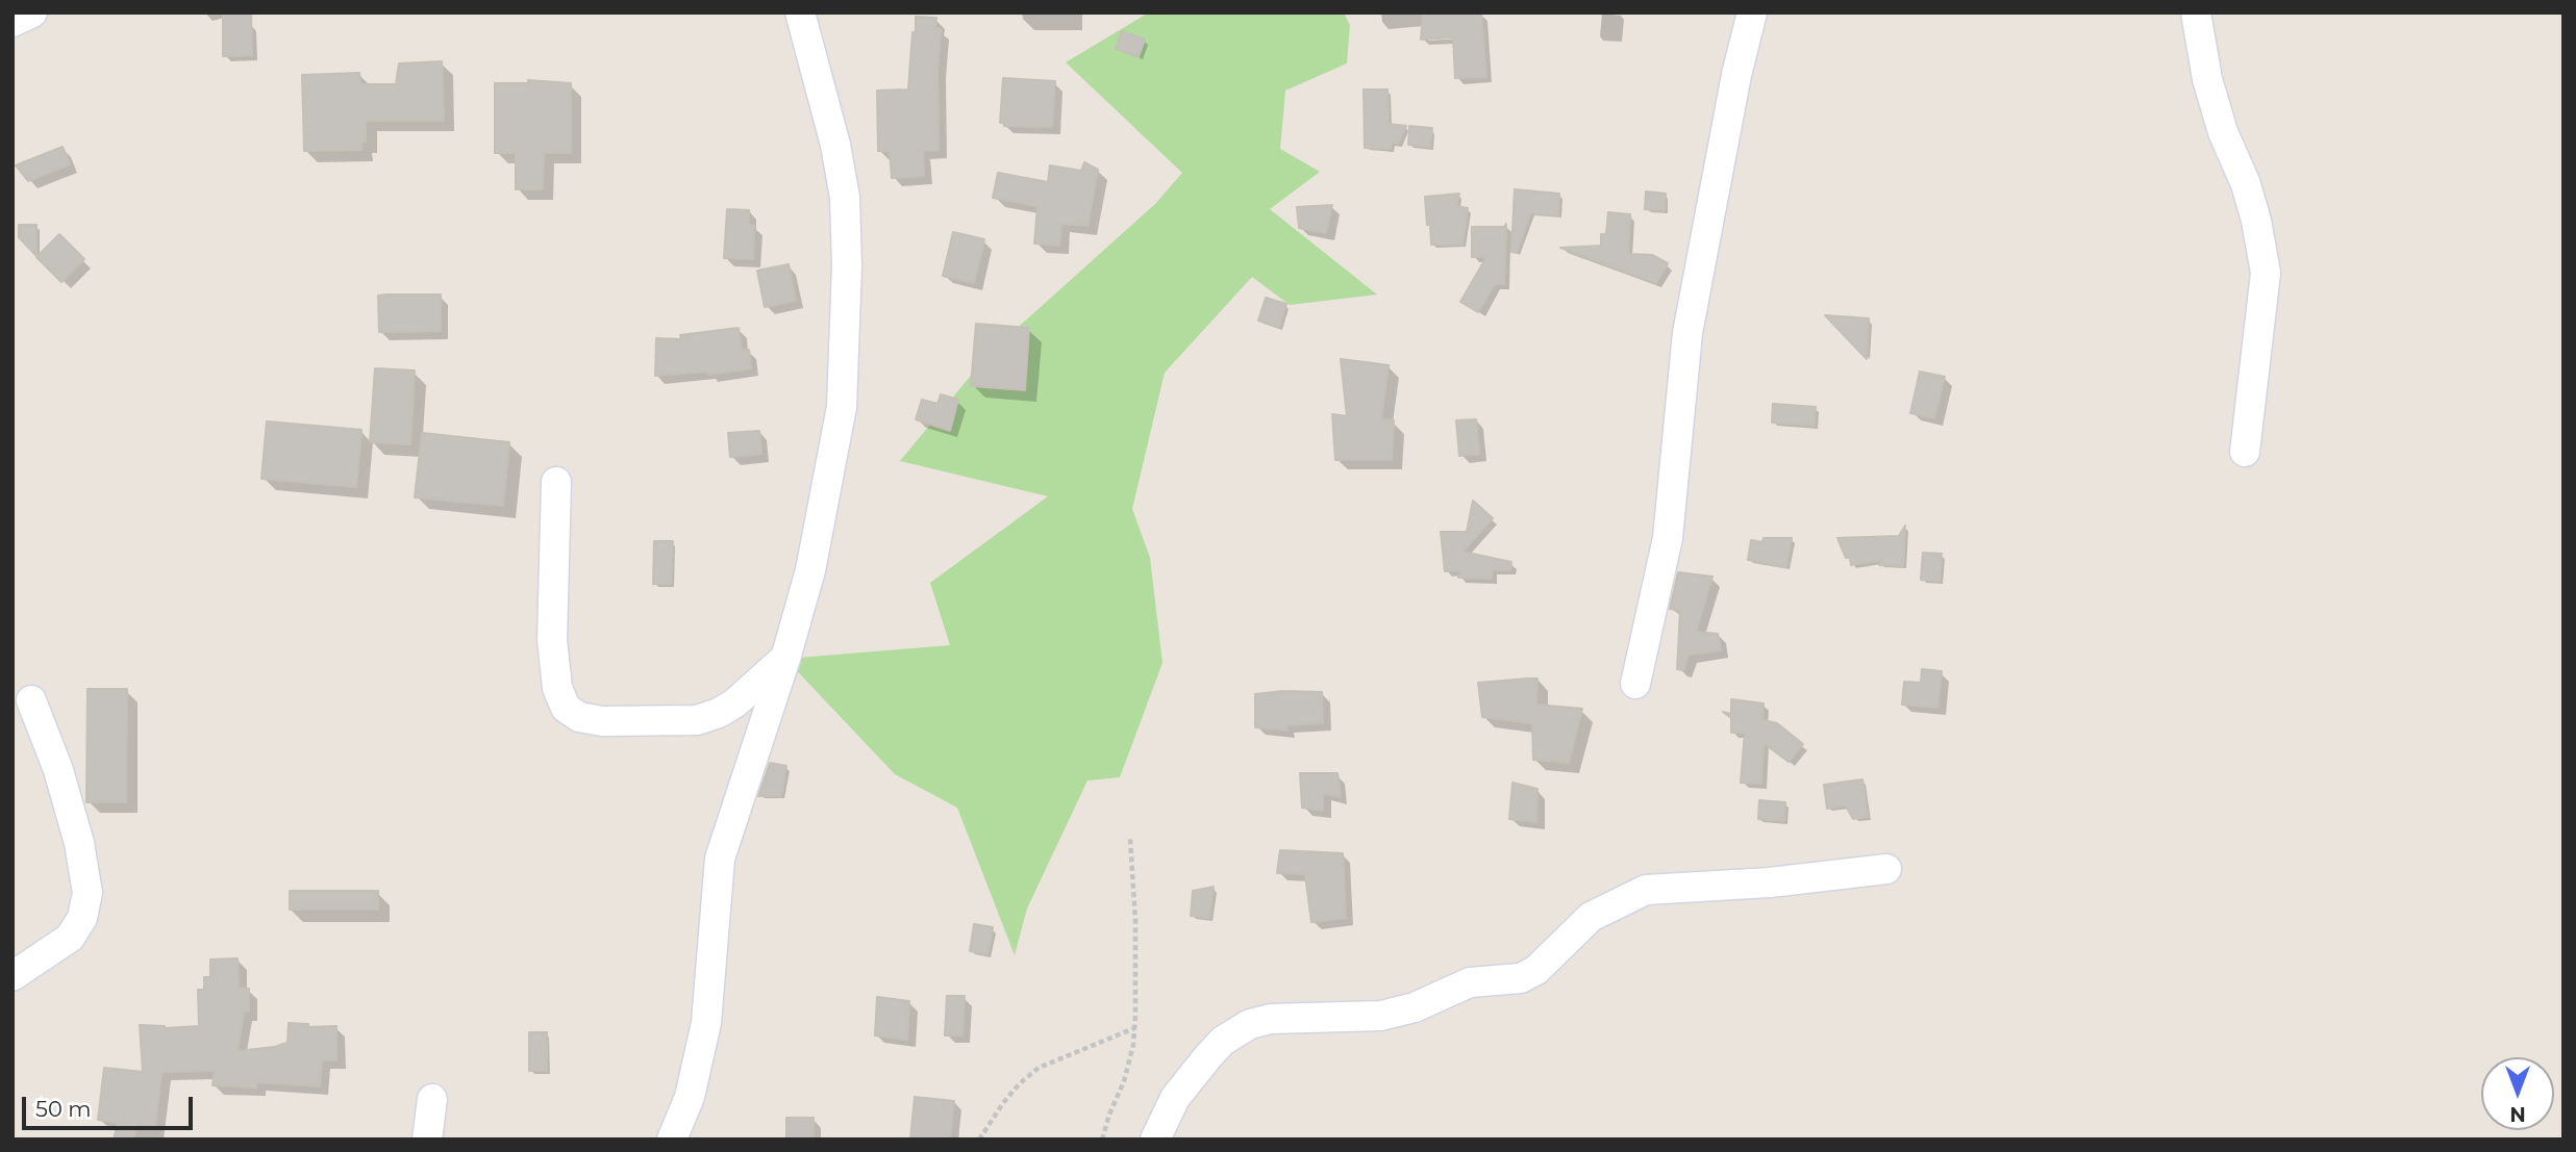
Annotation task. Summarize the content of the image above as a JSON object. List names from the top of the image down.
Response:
{
  "scale_bar": "50 m",
  "north": "bottom"
}
